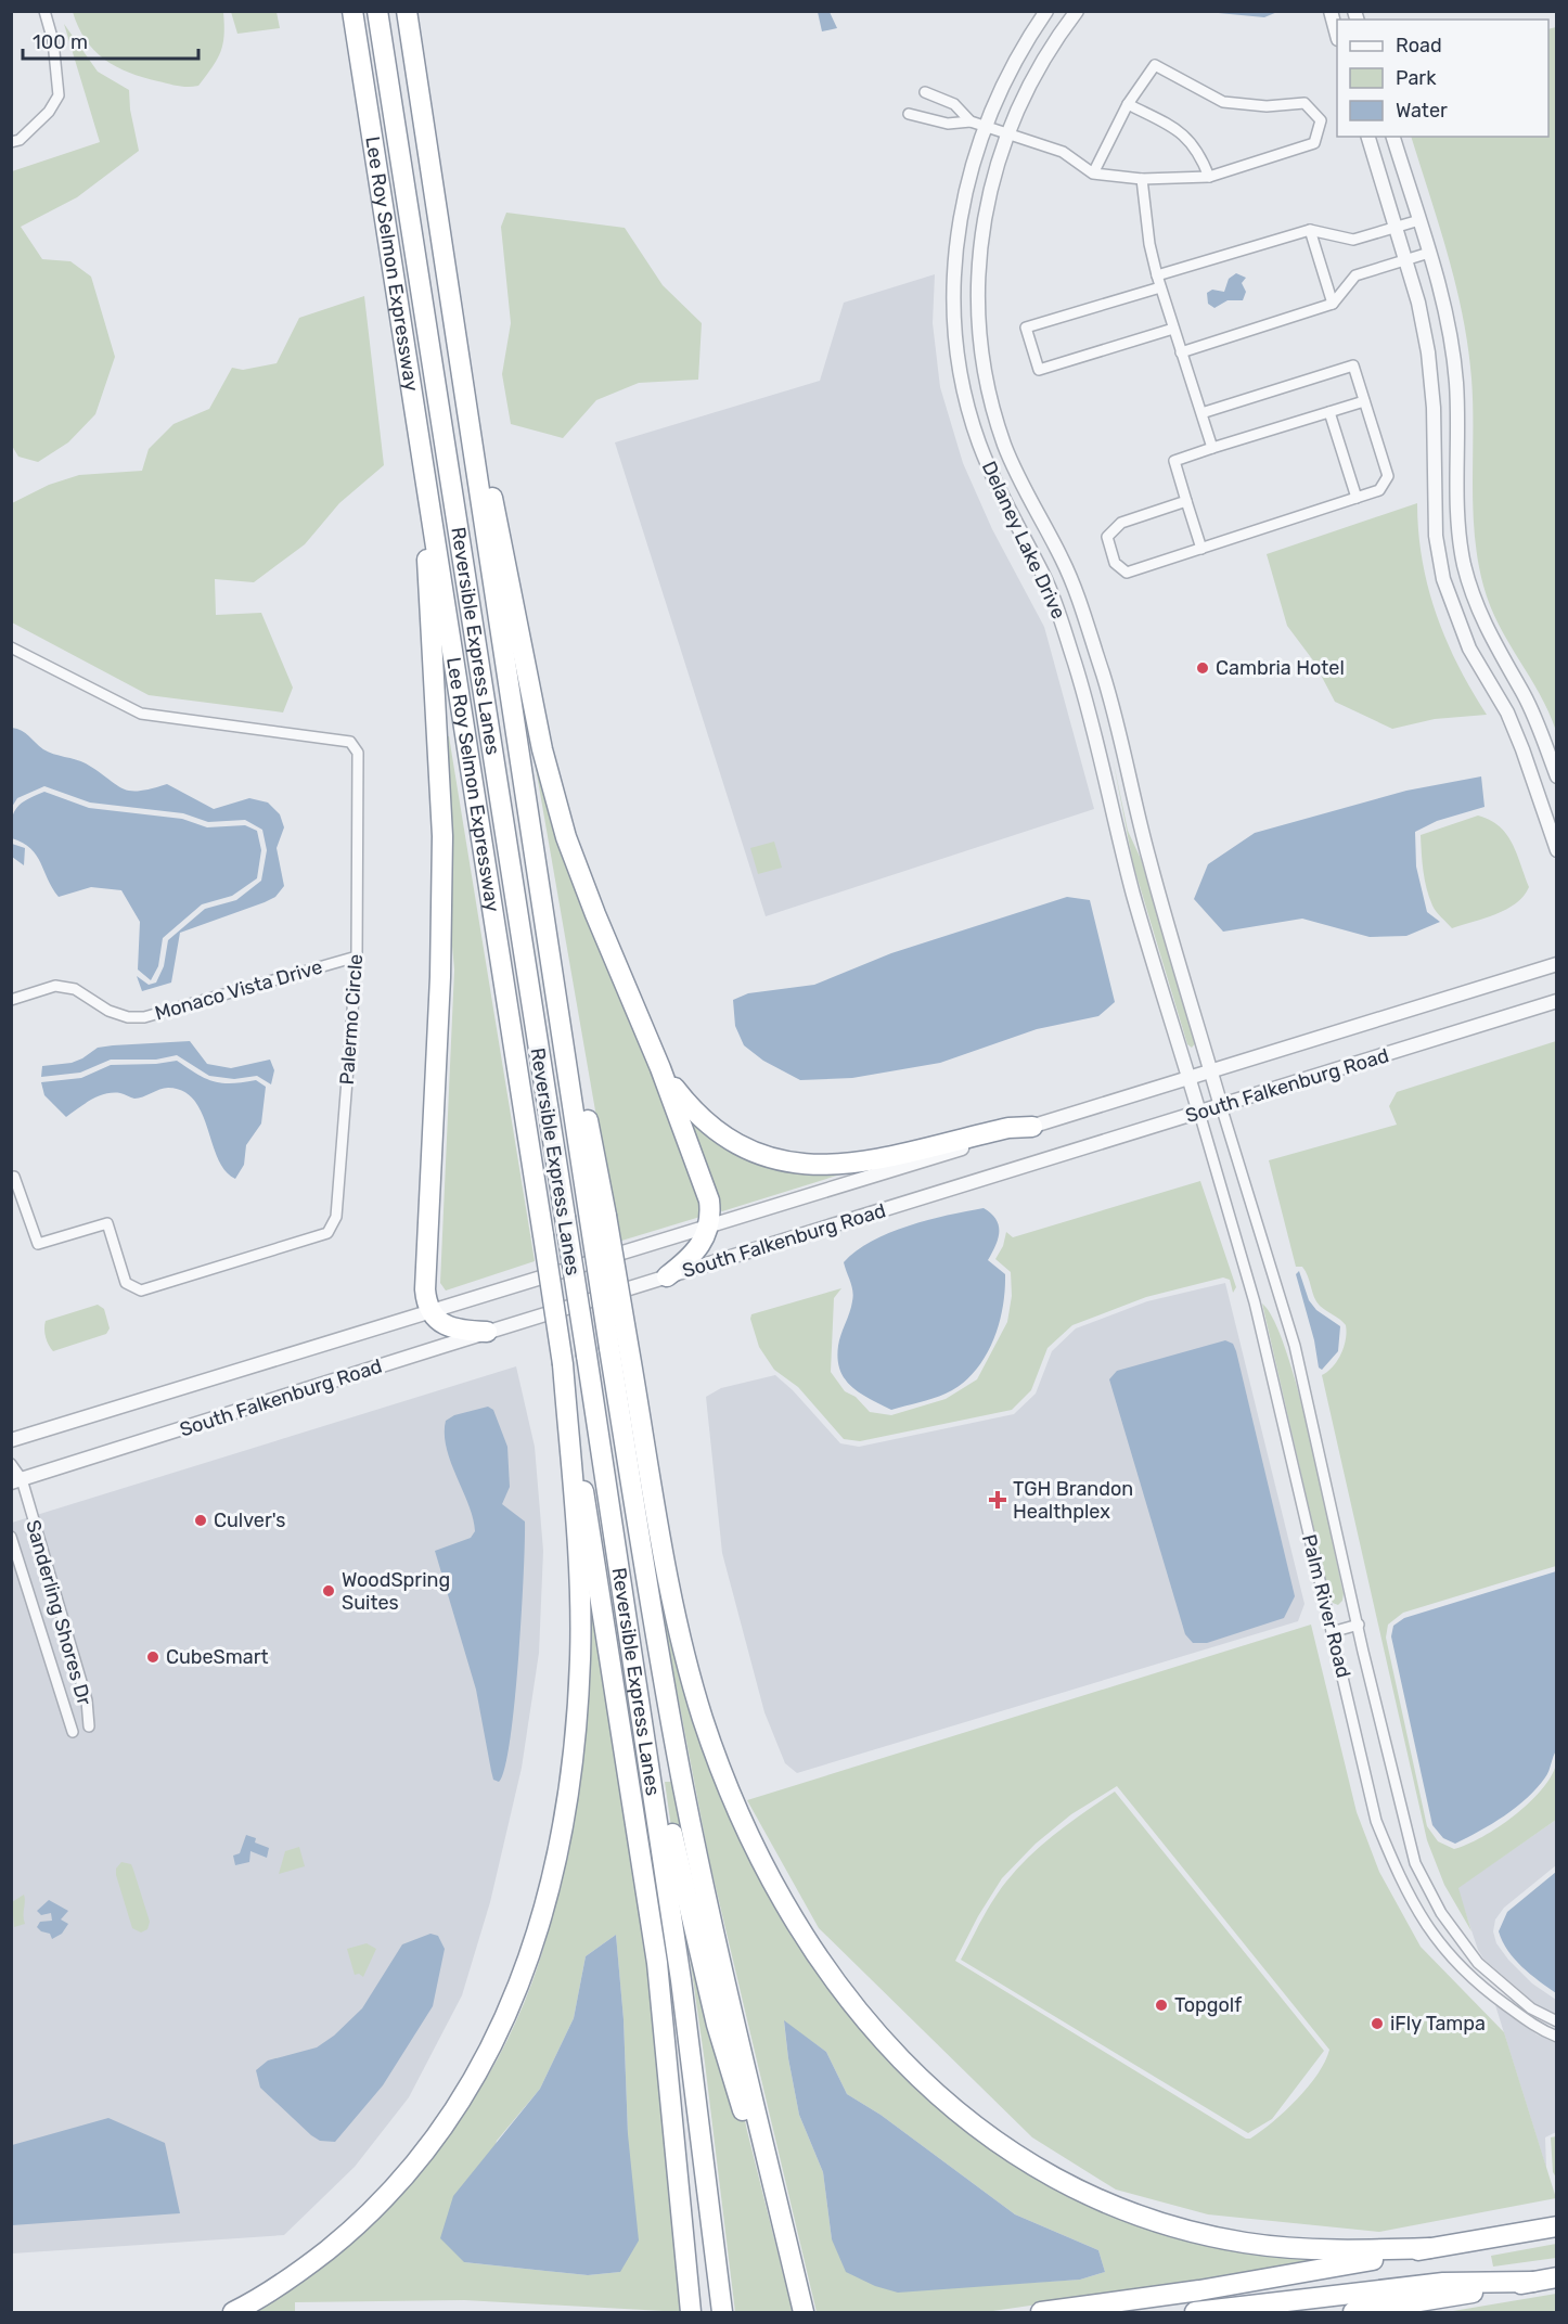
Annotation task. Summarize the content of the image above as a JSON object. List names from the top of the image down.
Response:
{
  "streets": {
    "highway": ["Lee Roy Selmon Expressway", "Reversible Express Lanes"],
    "street": [
      "Delaney Lake Drive",
      "Monaco Vista Drive",
      "Palermo Circle",
      "South Falkenburg Road",
      "Palm River Road",
      "Sanderling Shores Dr"
    ]
  },
  "crossings": [
    ["Delaney Lake Drive", "South Falkenburg Road"],
    ["Delaney Lake Drive", "Palm River Road"],
    ["Monaco Vista Drive", "Palermo Circle"],
    ["South Falkenburg Road", "Palm River Road"],
    ["South Falkenburg Road", "Sanderling Shores Dr"]
  ],
  "places": {
    "other": [
      "Cambria Hotel",
      "Culver's",
      "WoodSpring Suites",
      "CubeSmart",
      "Topgolf",
      "iFly Tampa"
    ],
    "health": ["TGH Brandon Healthplex"]
  },
  "legend": ["Road", "Park", "Water"],
  "scale_bar": "100 m"
}
